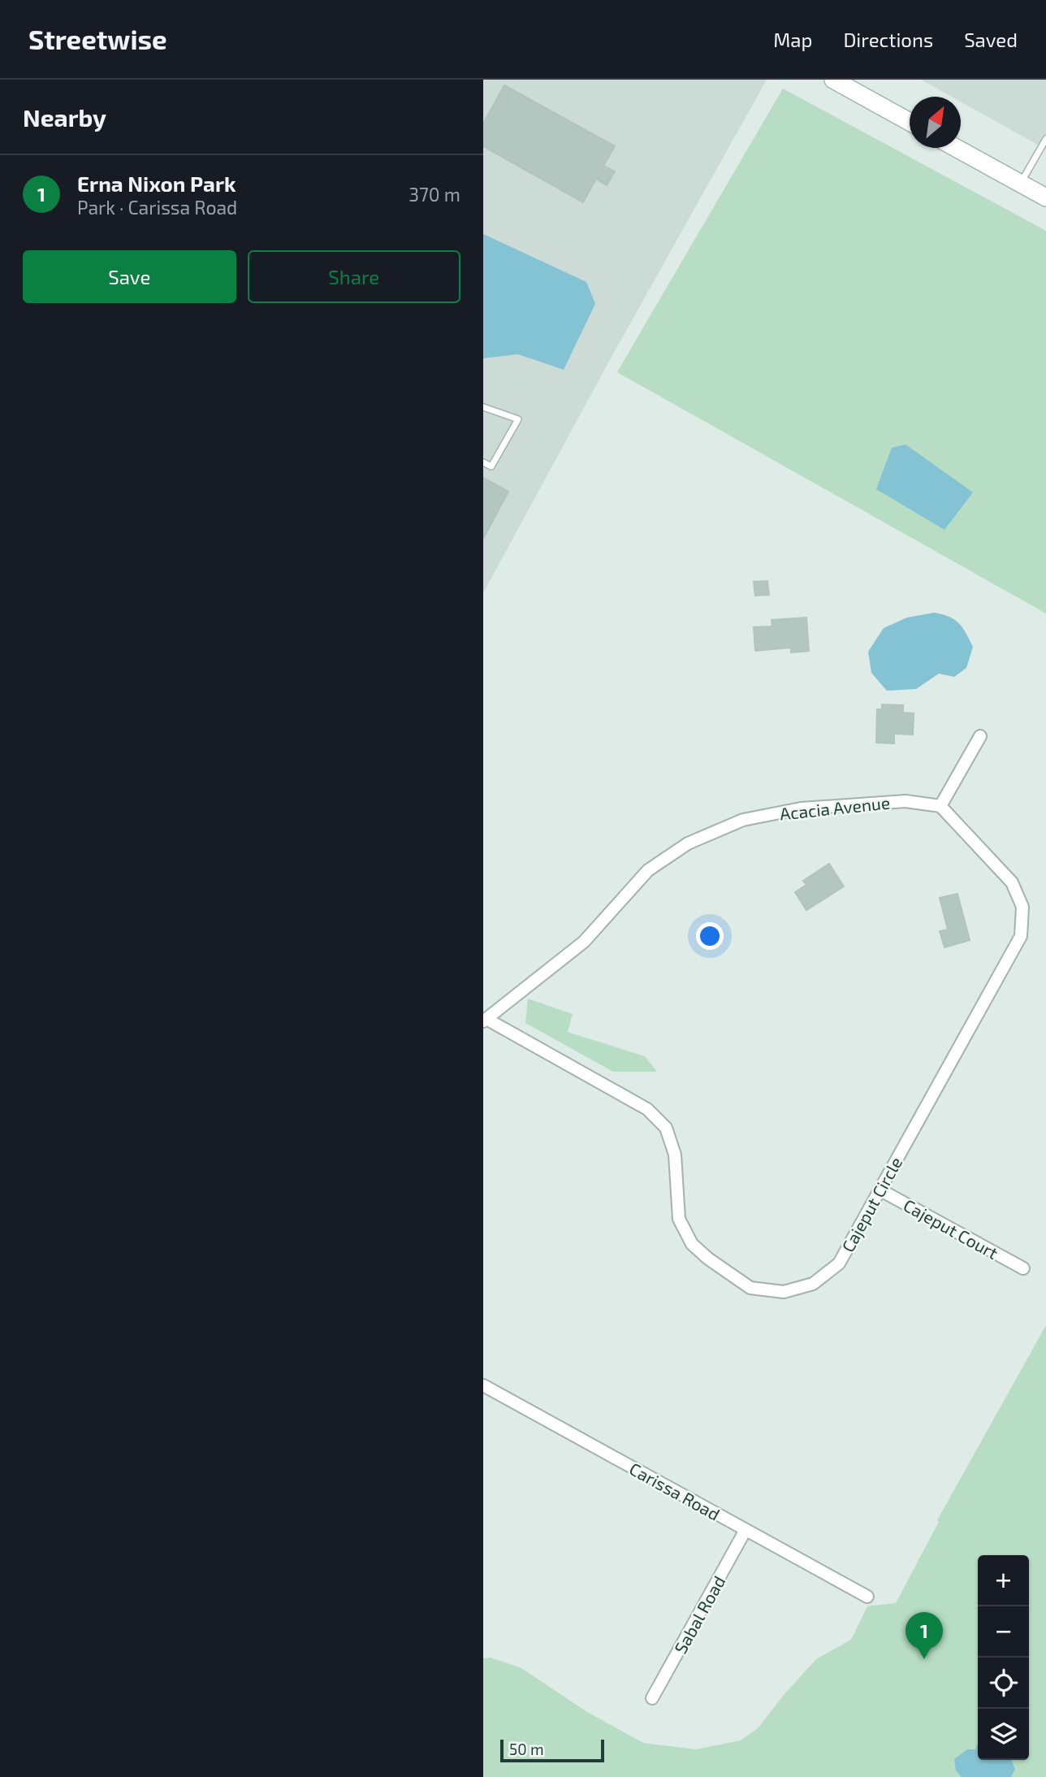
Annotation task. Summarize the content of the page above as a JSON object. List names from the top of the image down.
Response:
{
  "streets": {
    "street": [
      "Acacia Avenue",
      "Cajeput Circle",
      "Cajeput Court",
      "Carissa Road",
      "Sabal Road"
    ]
  },
  "crossings": [
    ["Acacia Avenue", "Cajeput Circle"],
    ["Cajeput Circle", "Cajeput Court"],
    ["Carissa Road", "Sabal Road"]
  ],
  "scale_bar": "50 m",
  "north": "top right",
  "page": {
    "header": "Streetwise",
    "nav": ["Map", "Directions", "Saved"],
    "heading": "Nearby",
    "list": [
      {
        "mark": "1",
        "name": "Erna Nixon Park",
        "note": "Park · Carissa Road",
        "value": "370 m"
      }
    ],
    "buttons": ["Save", "Share"],
    "map_buttons": ["+", "−"],
    "pins": "1",
    "scale": "50 m"
  }
}
